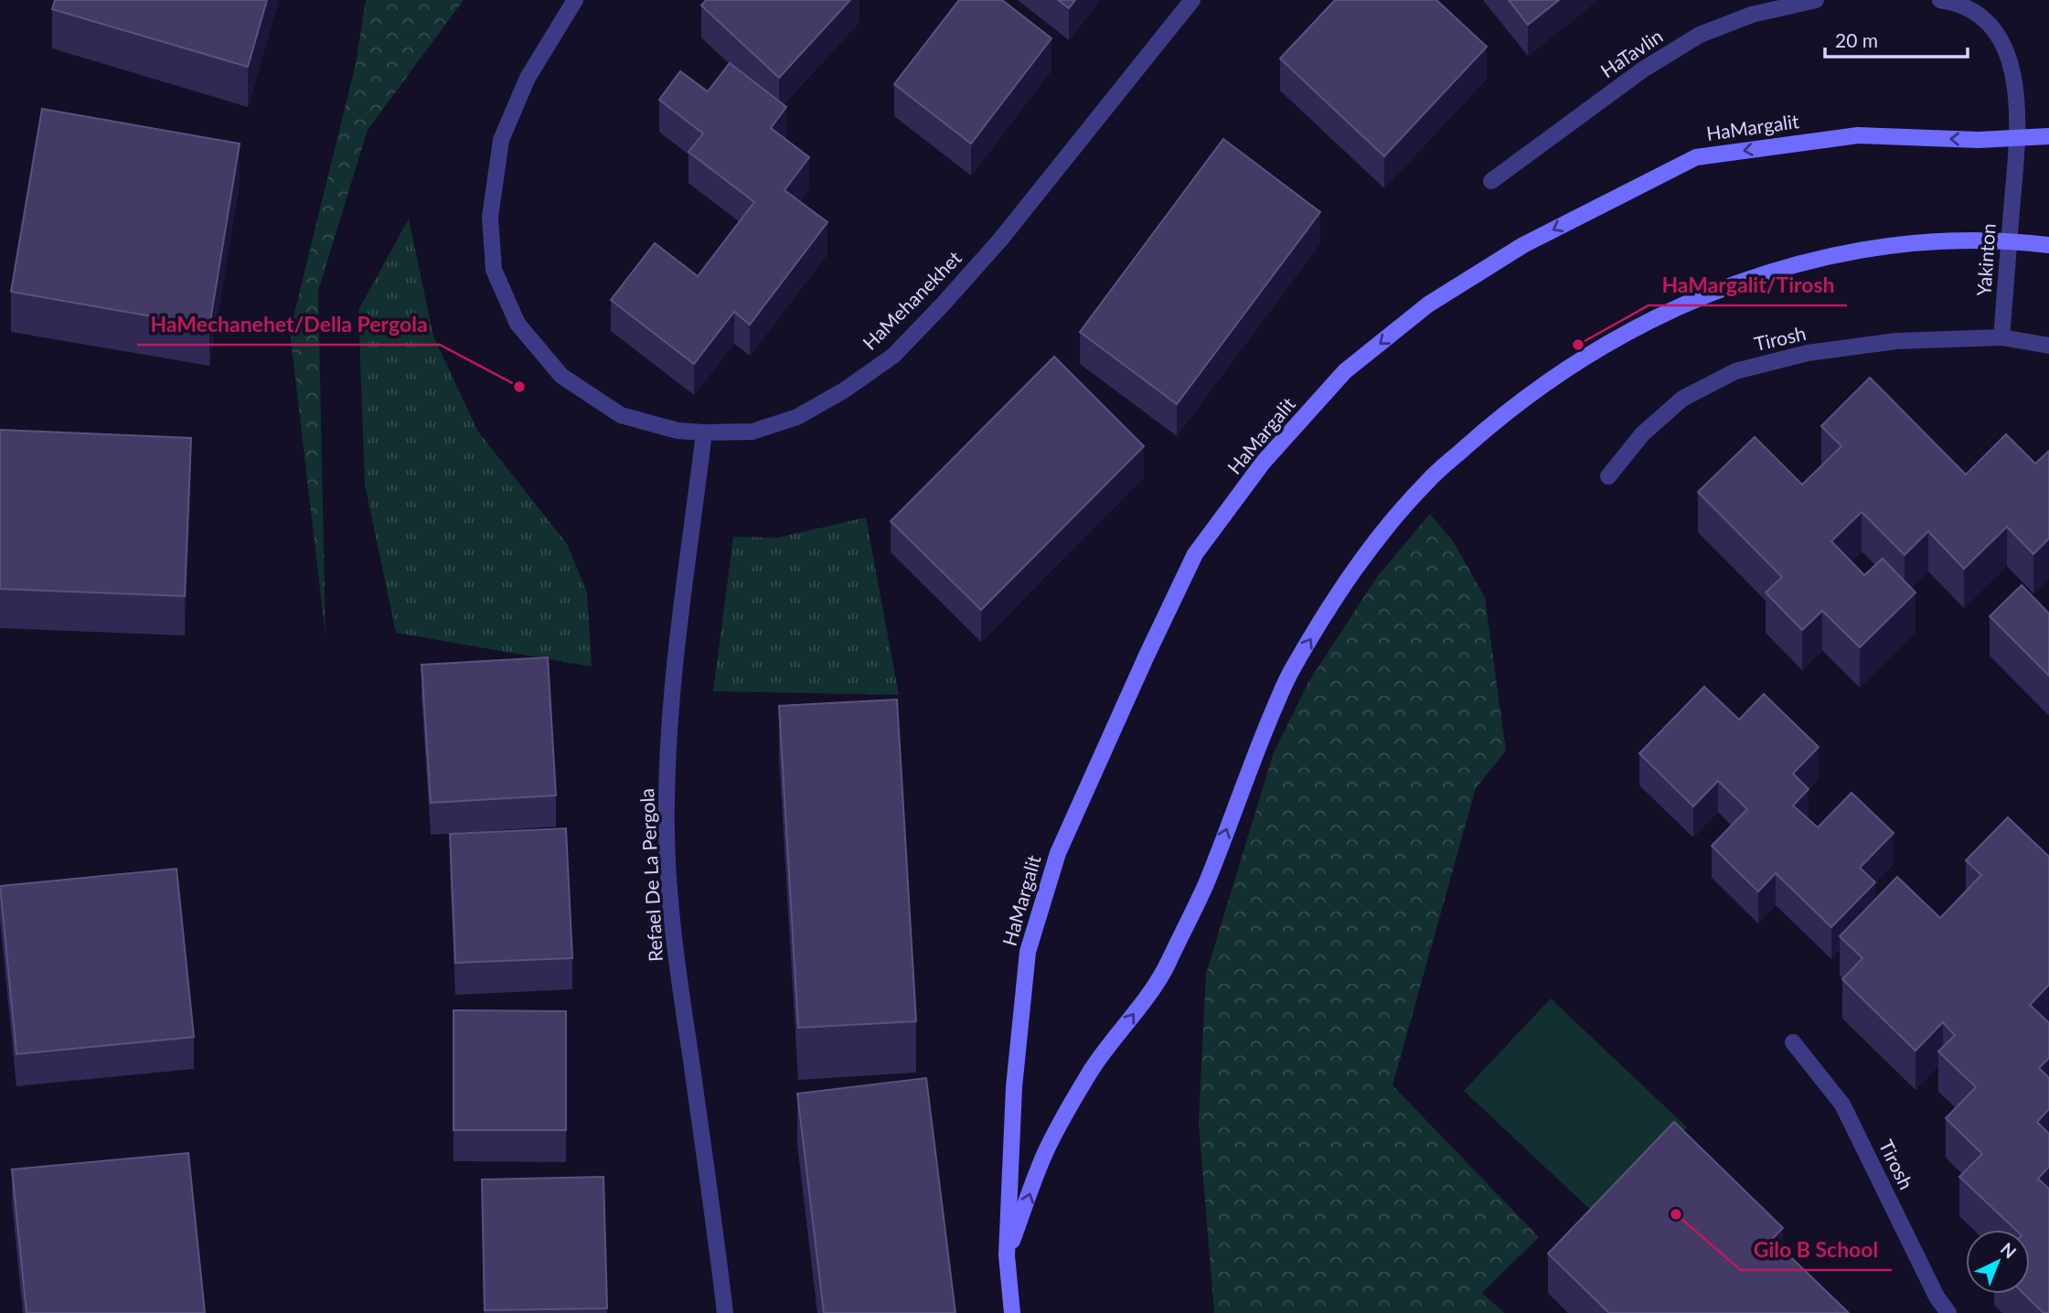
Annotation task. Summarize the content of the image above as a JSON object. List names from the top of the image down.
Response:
{
  "streets": {
    "street": [
      "HaTavlin",
      "HaMargalit",
      "Yakinton",
      "HaMehanekhet",
      "Tirosh",
      "Refael De La Pergola"
    ]
  },
  "crossings": [
    ["HaMargalit", "Yakinton"],
    ["Yakinton", "Tirosh"],
    ["HaMehanekhet", "Refael De La Pergola"]
  ],
  "places": ["HaMargalit/Tirosh", "HaMechanehet/Della Pergola", "Gilo B School"],
  "scale_bar": "20 m",
  "north": "top right"
}
